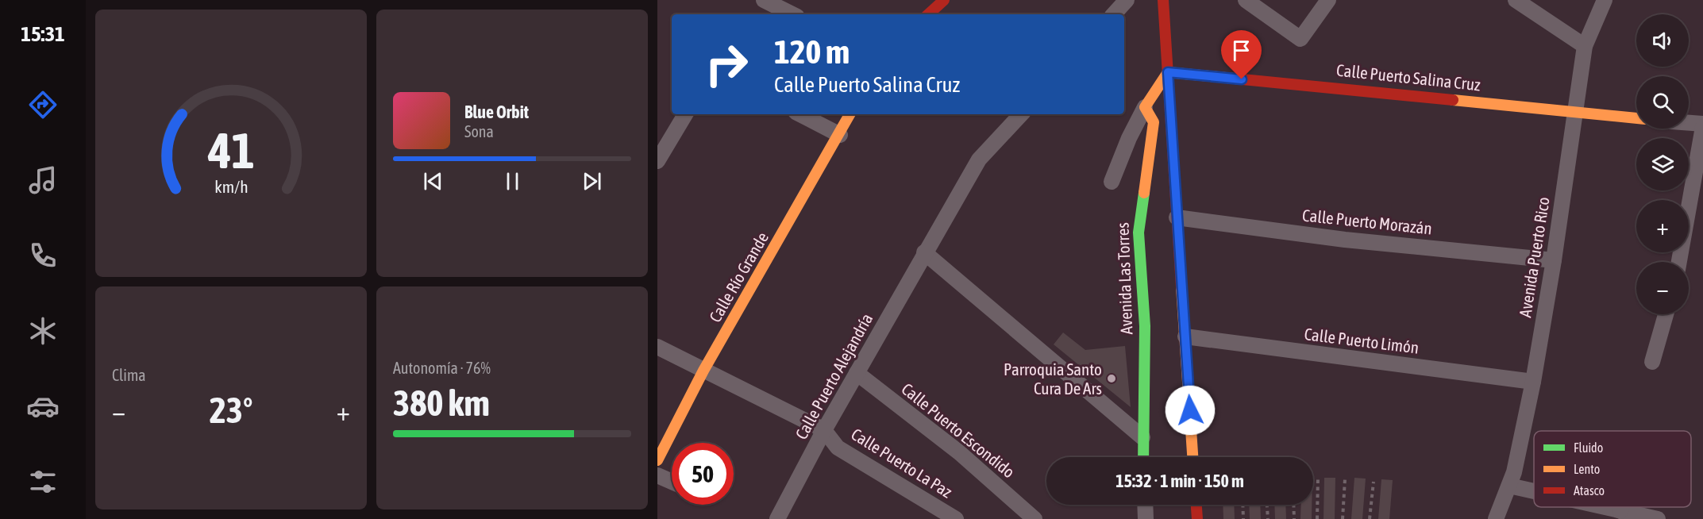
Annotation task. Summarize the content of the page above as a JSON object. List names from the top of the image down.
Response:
{
  "streets": {
    "street": [
      "Calle Puerto Salina Cruz",
      "Calle Puerto Morazán",
      "Avenida Puerto Rico",
      "Calle Río Grande",
      "Avenida Las Torres",
      "Calle Puerto Limón",
      "Calle Puerto Alejandría",
      "Calle Puerto Escondido",
      "Calle Puerto La Paz"
    ]
  },
  "crossings": [
    ["Calle Puerto Salina Cruz", "Avenida Puerto Rico"],
    ["Calle Puerto Morazán", "Avenida Puerto Rico"],
    ["Avenida Puerto Rico", "Calle Puerto Limón"],
    ["Calle Río Grande", "Calle Puerto La Paz"],
    ["Calle Puerto Alejandría", "Calle Puerto Escondido"],
    ["Calle Puerto Alejandría", "Calle Puerto La Paz"]
  ],
  "places": ["Parroquia Santo Cura De Ars"],
  "legend": ["Fluido", "Lento", "Atasco"],
  "page": {
    "tabs": "15:31",
    "map_buttons": ["+", "−"],
    "turn": ["120 m", "Calle Puerto Salina Cruz"],
    "song": ["Blue Orbit", "Sona"],
    "tile": [
      "Clima",
      ["Autonomía · 76%", "380 km"]
    ],
    "heat": ["−", "23°", "+"],
    "limit": "50",
    "trip": "15:32 · 1 min · 150 m",
    "gauge": ["41", "km/h"]
  }
}
